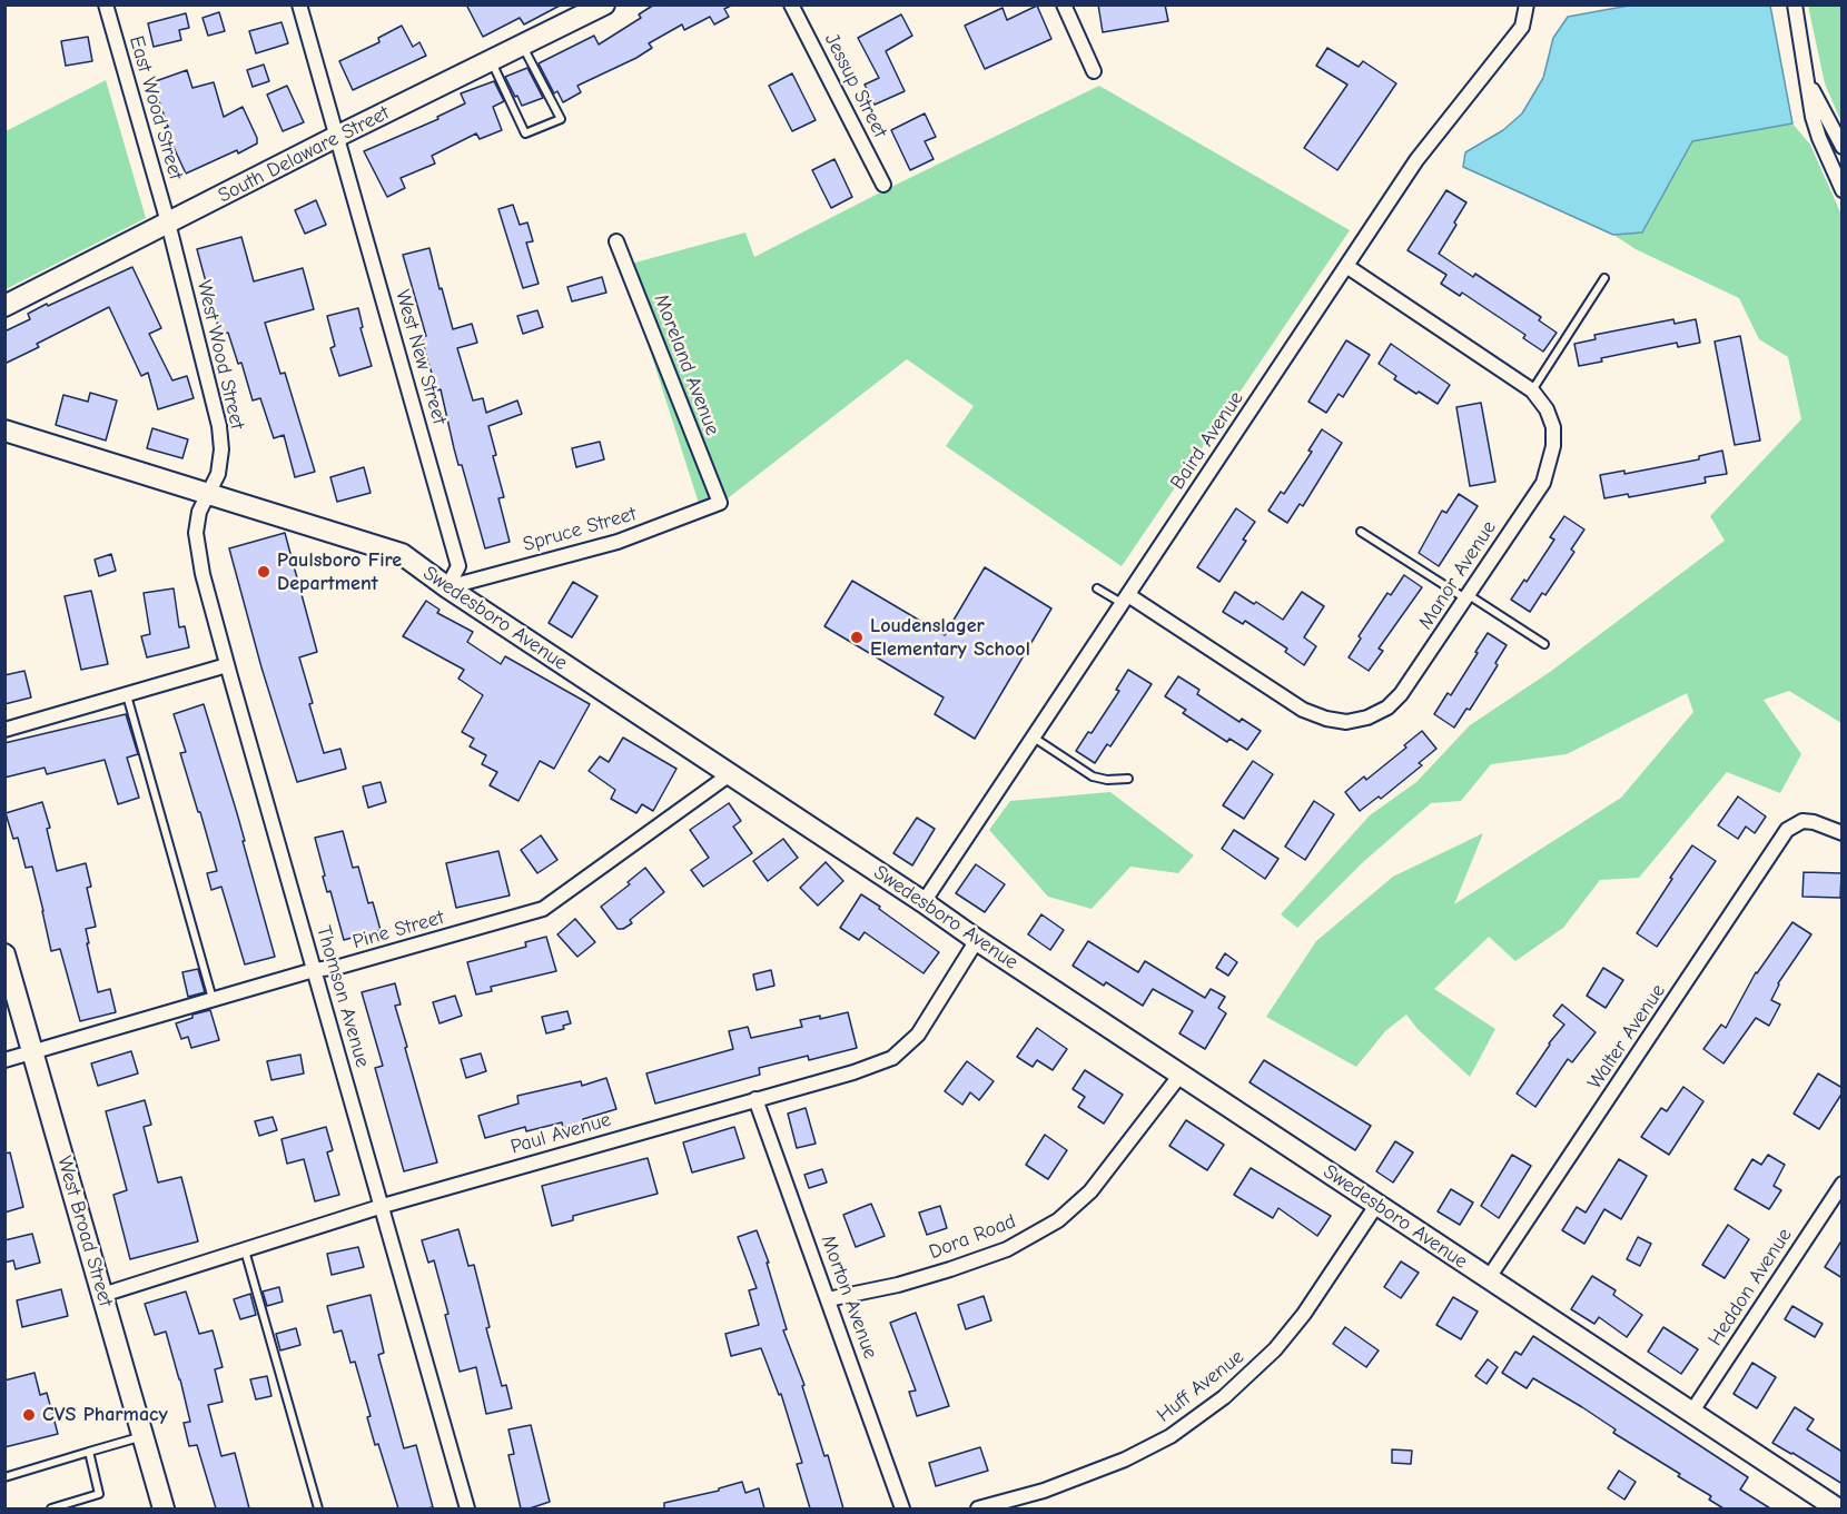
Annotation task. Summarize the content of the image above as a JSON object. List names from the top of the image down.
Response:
{
  "streets": {
    "street": [
      "Jessup Street",
      "East Wood Street",
      "South Delaware Street",
      "West Wood Street",
      "West New Street",
      "Moreland Avenue",
      "Baird Avenue",
      "Spruce Street",
      "Manor Avenue",
      "Swedesboro Avenue",
      "Pine Street",
      "Thomson Avenue",
      "Walter Avenue",
      "Paul Avenue",
      "West Broad Street",
      "Dora Road",
      "Heddon Avenue",
      "Morton Avenue",
      "Huff Avenue"
    ]
  },
  "crossings": [
    ["East Wood Street", "South Delaware Street"],
    ["East Wood Street", "West Wood Street"],
    ["South Delaware Street", "West Wood Street"],
    ["South Delaware Street", "West New Street"],
    ["West Wood Street", "Swedesboro Avenue"],
    ["West Wood Street", "Thomson Avenue"],
    ["West New Street", "Spruce Street"],
    ["West New Street", "Swedesboro Avenue"],
    ["Moreland Avenue", "Spruce Street"],
    ["Baird Avenue", "Manor Avenue"],
    ["Baird Avenue", "Swedesboro Avenue"],
    ["Spruce Street", "Swedesboro Avenue"],
    ["Swedesboro Avenue", "Pine Street"],
    ["Swedesboro Avenue", "Thomson Avenue"],
    ["Swedesboro Avenue", "Walter Avenue"],
    ["Swedesboro Avenue", "Paul Avenue"],
    ["Swedesboro Avenue", "Dora Road"],
    ["Swedesboro Avenue", "Heddon Avenue"],
    ["Swedesboro Avenue", "Huff Avenue"],
    ["Pine Street", "Thomson Avenue"],
    ["Pine Street", "West Broad Street"],
    ["Thomson Avenue", "Paul Avenue"],
    ["Paul Avenue", "West Broad Street"],
    ["Paul Avenue", "Morton Avenue"],
    ["Dora Road", "Morton Avenue"]
  ],
  "places": ["Paulsboro Fire Department", "Loudenslager Elementary School", "CVS Pharmacy"]
}
